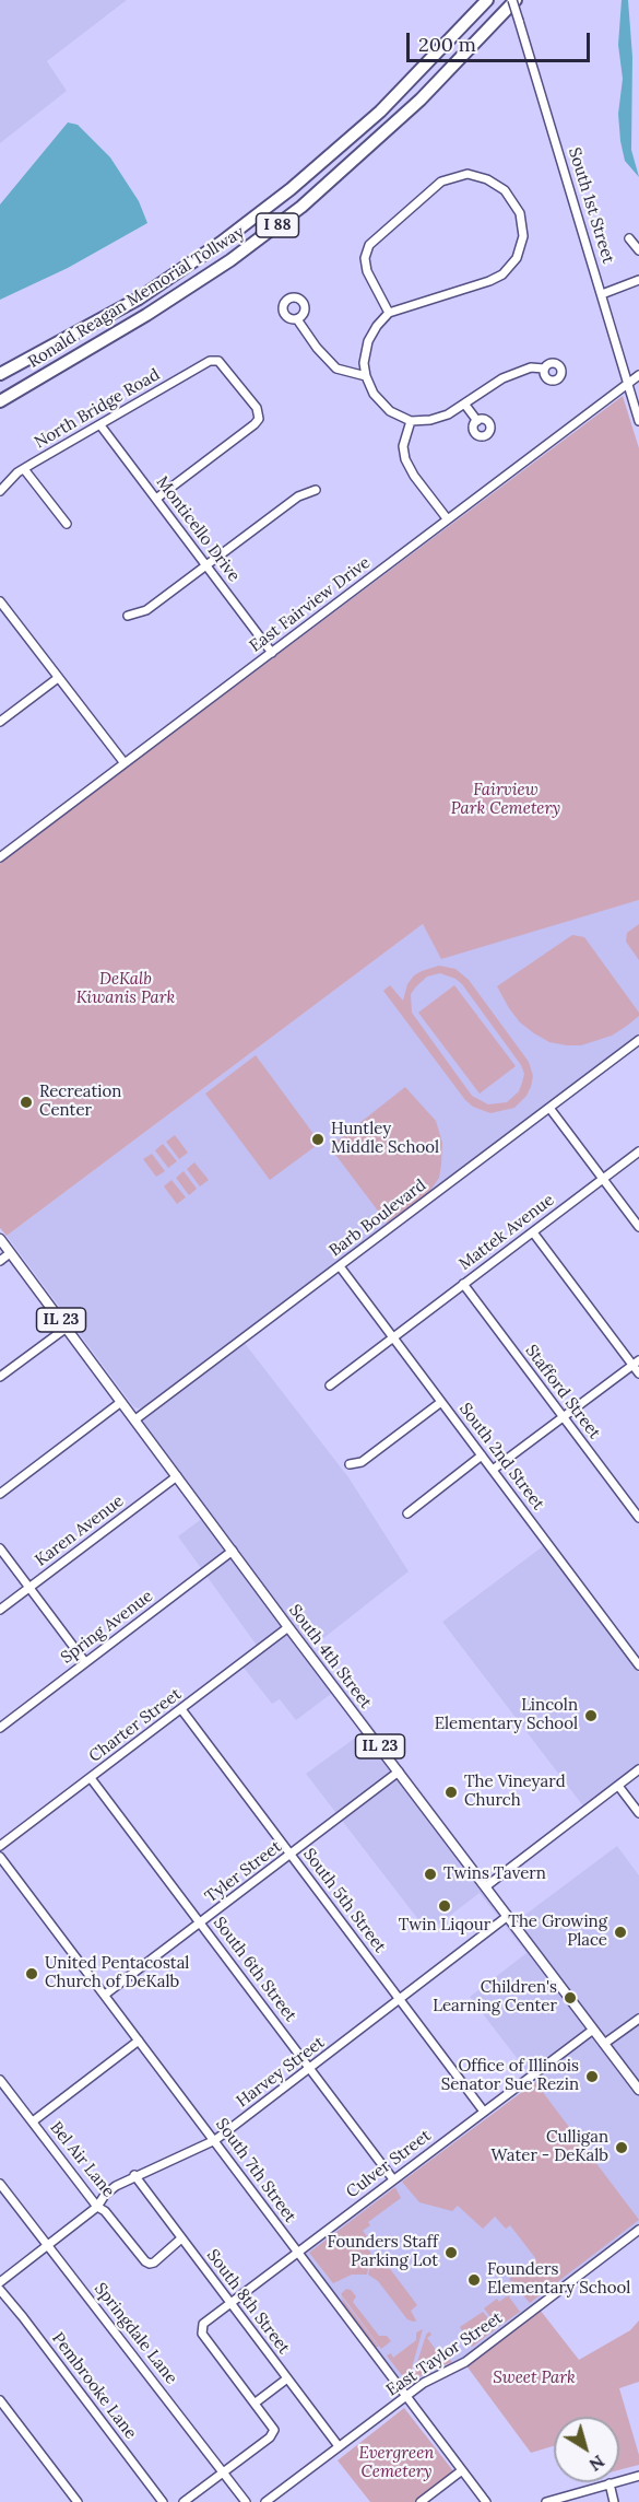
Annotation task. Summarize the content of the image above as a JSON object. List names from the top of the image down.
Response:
{
  "streets": {
    "highway": ["I 88", "Ronald Reagan Memorial Tollway"],
    "main road": ["IL 23", "South 4th Street"],
    "street": [
      "South 1st Street",
      "North Bridge Road",
      "Monticello Drive",
      "East Fairview Drive",
      "Barb Boulevard",
      "Mattek Avenue",
      "Stafford Street",
      "South 2nd Street",
      "Karen Avenue",
      "Spring Avenue",
      "Charter Street",
      "Tyler Street",
      "South 5th Street",
      "South 6th Street",
      "Harvey Street",
      "Bel Air Lane",
      "Culver Street",
      "South 7th Street",
      "South 8th Street",
      "Springdale Lane",
      "East Taylor Street",
      "Pembrooke Lane"
    ]
  },
  "crossings": [
    ["South 1st Street", "Ronald Reagan Memorial Tollway"],
    ["South 1st Street", "East Fairview Drive"],
    ["North Bridge Road", "Monticello Drive"],
    ["Monticello Drive", "East Fairview Drive"],
    ["Barb Boulevard", "South 2nd Street"],
    ["Barb Boulevard", "South 4th Street"],
    ["Mattek Avenue", "Stafford Street"],
    ["Mattek Avenue", "South 2nd Street"],
    ["Karen Avenue", "South 4th Street"],
    ["Spring Avenue", "South 4th Street"],
    ["South 4th Street", "Charter Street"],
    ["South 4th Street", "Tyler Street"],
    ["South 4th Street", "Harvey Street"],
    ["South 4th Street", "Culver Street"],
    ["Charter Street", "South 5th Street"],
    ["Charter Street", "South 6th Street"],
    ["Tyler Street", "South 5th Street"],
    ["Tyler Street", "South 6th Street"],
    ["Tyler Street", "South 7th Street"],
    ["South 5th Street", "Harvey Street"],
    ["South 5th Street", "Culver Street"],
    ["South 6th Street", "Harvey Street"],
    ["South 6th Street", "Culver Street"],
    ["Harvey Street", "Bel Air Lane"],
    ["Harvey Street", "South 7th Street"],
    ["Harvey Street", "South 8th Street"],
    ["Harvey Street", "Springdale Lane"],
    ["Bel Air Lane", "South 8th Street"],
    ["Culver Street", "South 7th Street"],
    ["Culver Street", "South 8th Street"],
    ["South 7th Street", "East Taylor Street"],
    ["South 8th Street", "East Taylor Street"]
  ],
  "parks": [
    "Fairview Park Cemetery",
    "DeKalb Kiwanis Park",
    "Sweet Park",
    "Evergreen Cemetery"
  ],
  "places": [
    "Recreation Center",
    "Huntley Middle School",
    "Lincoln Elementary School",
    "The Vineyard Church",
    "Twins Tavern",
    "Twin Liqour",
    "The Growing Place",
    "United Pentacostal Church of DeKalb",
    "Children's Learning Center",
    "Office of Illinois Senator Sue Rezin",
    "Culligan Water - DeKalb",
    "Founders Staff Parking Lot",
    "Founders Elementary School"
  ],
  "scale_bar": "200 m",
  "north": "bottom right"
}
